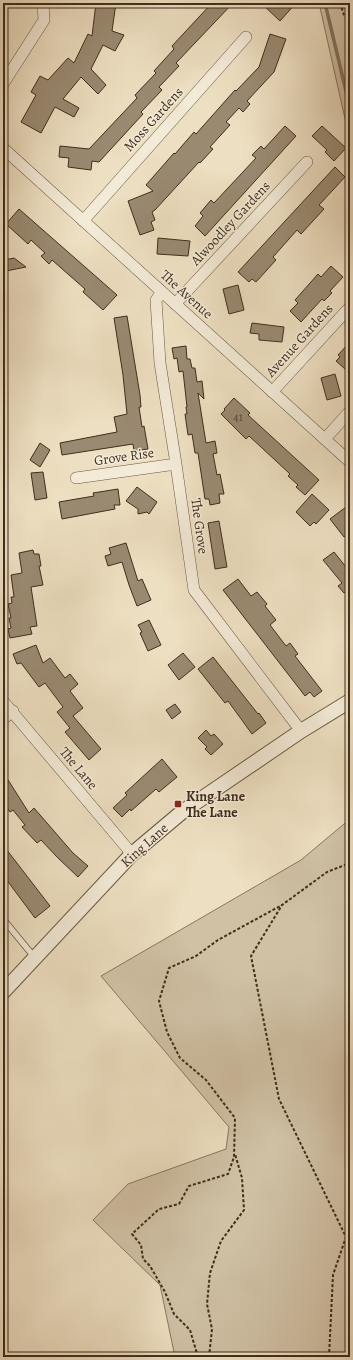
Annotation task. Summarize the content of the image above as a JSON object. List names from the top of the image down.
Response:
{
  "streets": {
    "street": [
      "Moss Gardens",
      "Alwoodley Gardens",
      "The Avenue",
      "Avenue Gardens",
      "Grove Rise",
      "The Grove",
      "The Lane",
      "King Lane"
    ]
  },
  "crossings": [
    ["Moss Gardens", "The Avenue"],
    ["Alwoodley Gardens", "The Avenue"],
    ["The Avenue", "Avenue Gardens"],
    ["The Avenue", "The Grove"],
    ["Grove Rise", "The Grove"],
    ["The Grove", "King Lane"],
    ["The Lane", "King Lane"]
  ],
  "places": {
    "transit": ["King Lane The Lane"]
  },
  "house_numbers": ["41"]
}
